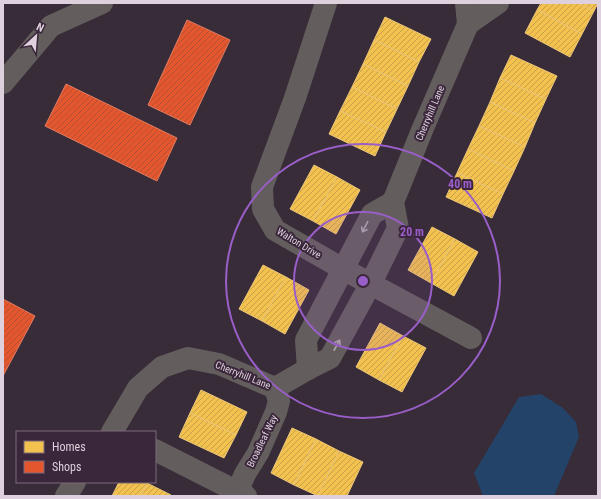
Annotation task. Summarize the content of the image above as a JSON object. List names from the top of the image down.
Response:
{
  "streets": {
    "street": ["Cherryhill Lane", "Walton Drive", "Broadleaf Way"]
  },
  "crossings": [
    ["Cherryhill Lane", "Walton Drive"],
    ["Cherryhill Lane", "Broadleaf Way"]
  ],
  "legend": ["Homes", "Shops"],
  "north": "top right",
  "rings": ["40 m", "20 m"]
}
